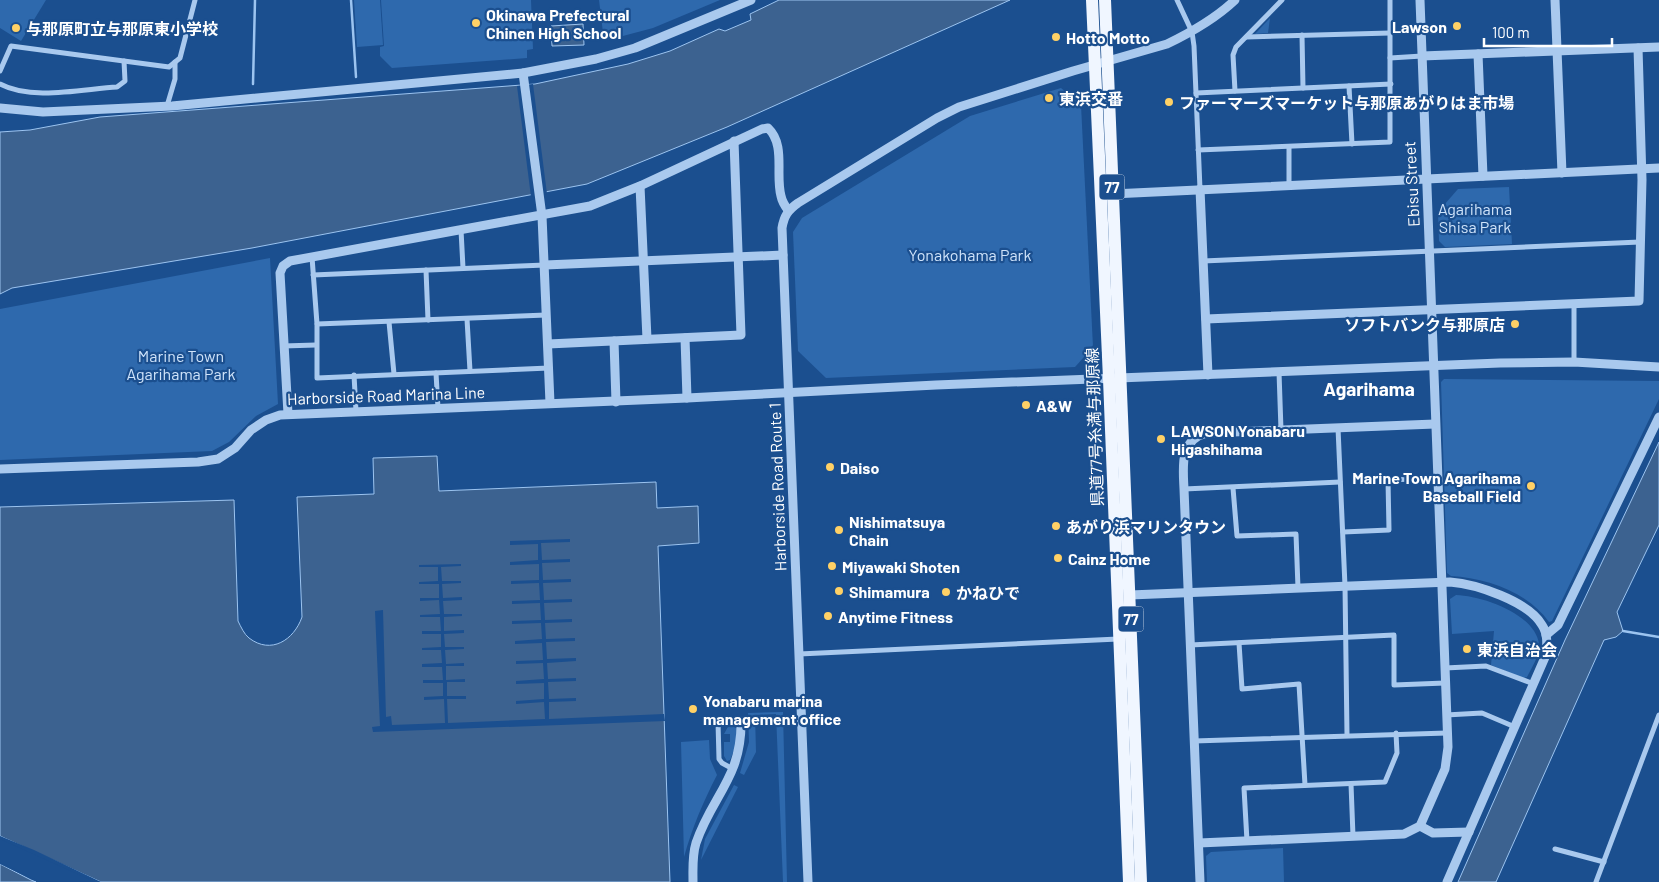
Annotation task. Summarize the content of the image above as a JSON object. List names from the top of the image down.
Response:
{
  "streets": {
    "main road": ["77", "県道77号糸満与那原線"],
    "street": ["Ebisu Street", "Harborside Road Marina Line", "Harborside Road Route 1"]
  },
  "crossings": [
    ["Ebisu Street", "Harborside Road Route 1"],
    ["Harborside Road Marina Line", "Harborside Road Route 1"],
    ["県道77号糸満与那原線", "Harborside Road Route 1"]
  ],
  "districts": ["Agarihama"],
  "parks": ["Agarihama Shisa Park", "Yonakohama Park", "Marine Town Agarihama Park"],
  "places": [
    "Okinawa Prefectural Chinen High School",
    "Lawson",
    "与那原町立与那原東小学校",
    "Hotto Motto",
    "東浜交番",
    "ファーマーズマーケット与那原あがりはま市場",
    "ソフトバンク与那原店",
    "A&W",
    "LAWSON Yonabaru Higashihama",
    "Daiso",
    "Marine Town Agarihama Baseball Field",
    "あがり浜マリンタウン",
    "Nishimatsuya Chain",
    "Cainz Home",
    "Miyawaki Shoten",
    "Shimamura",
    "かねひで",
    "Anytime Fitness",
    "東浜自治会",
    "Yonabaru marina management office"
  ],
  "scale_bar": "100 m"
}
